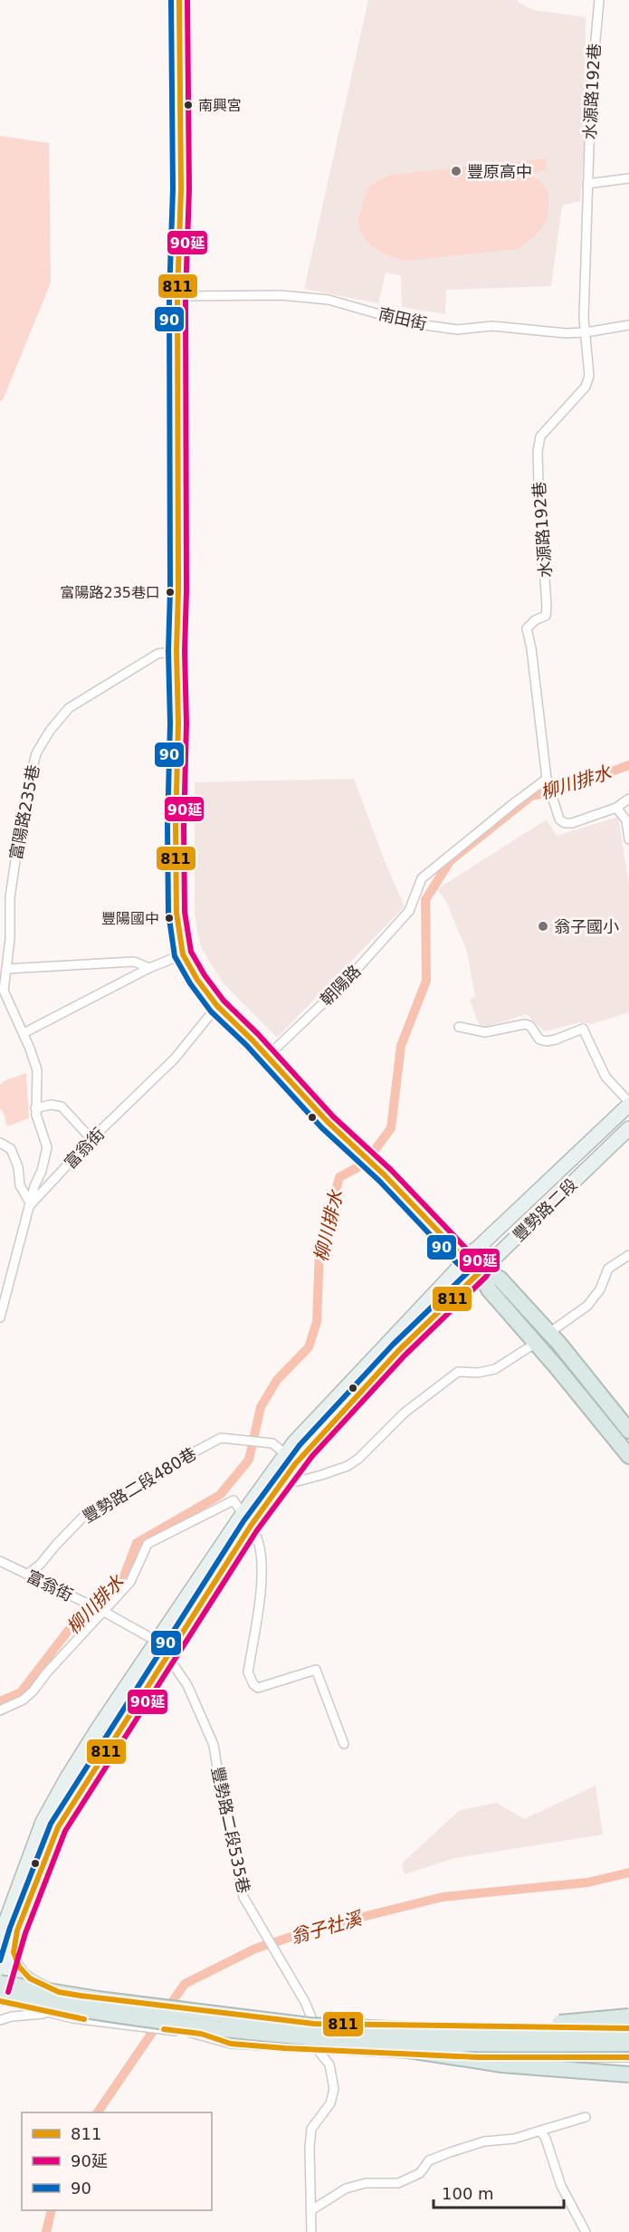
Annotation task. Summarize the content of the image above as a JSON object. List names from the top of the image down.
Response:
{
  "streets": {
    "main road": ["豐勢路二段"],
    "street": [
      "水源路192巷",
      "南田街",
      "富陽路235巷",
      "朝陽路",
      "富翁街",
      "豐勢路二段480巷",
      "豐勢路二段535巷"
    ]
  },
  "crossings": [
    ["水源路192巷", "南田街"],
    ["水源路192巷", "朝陽路"],
    ["富陽路235巷", "富翁街"],
    ["富翁街", "豐勢路二段"],
    ["富翁街", "豐勢路二段480巷"],
    ["富翁街", "豐勢路二段535巷"],
    ["豐勢路二段", "豐勢路二段480巷"],
    ["豐勢路二段", "豐勢路二段535巷"]
  ],
  "water": ["柳川排水", "翁子社溪"],
  "places": [
    "南興宮",
    "豐原高中",
    "富陽路235巷口",
    "豐陽國中",
    "翁子國小"
  ],
  "lines": ["transit line 811", "transit line 90延", "transit line 90"],
  "legend": ["811", "90延", "90"],
  "scale_bar": "100 m"
}
